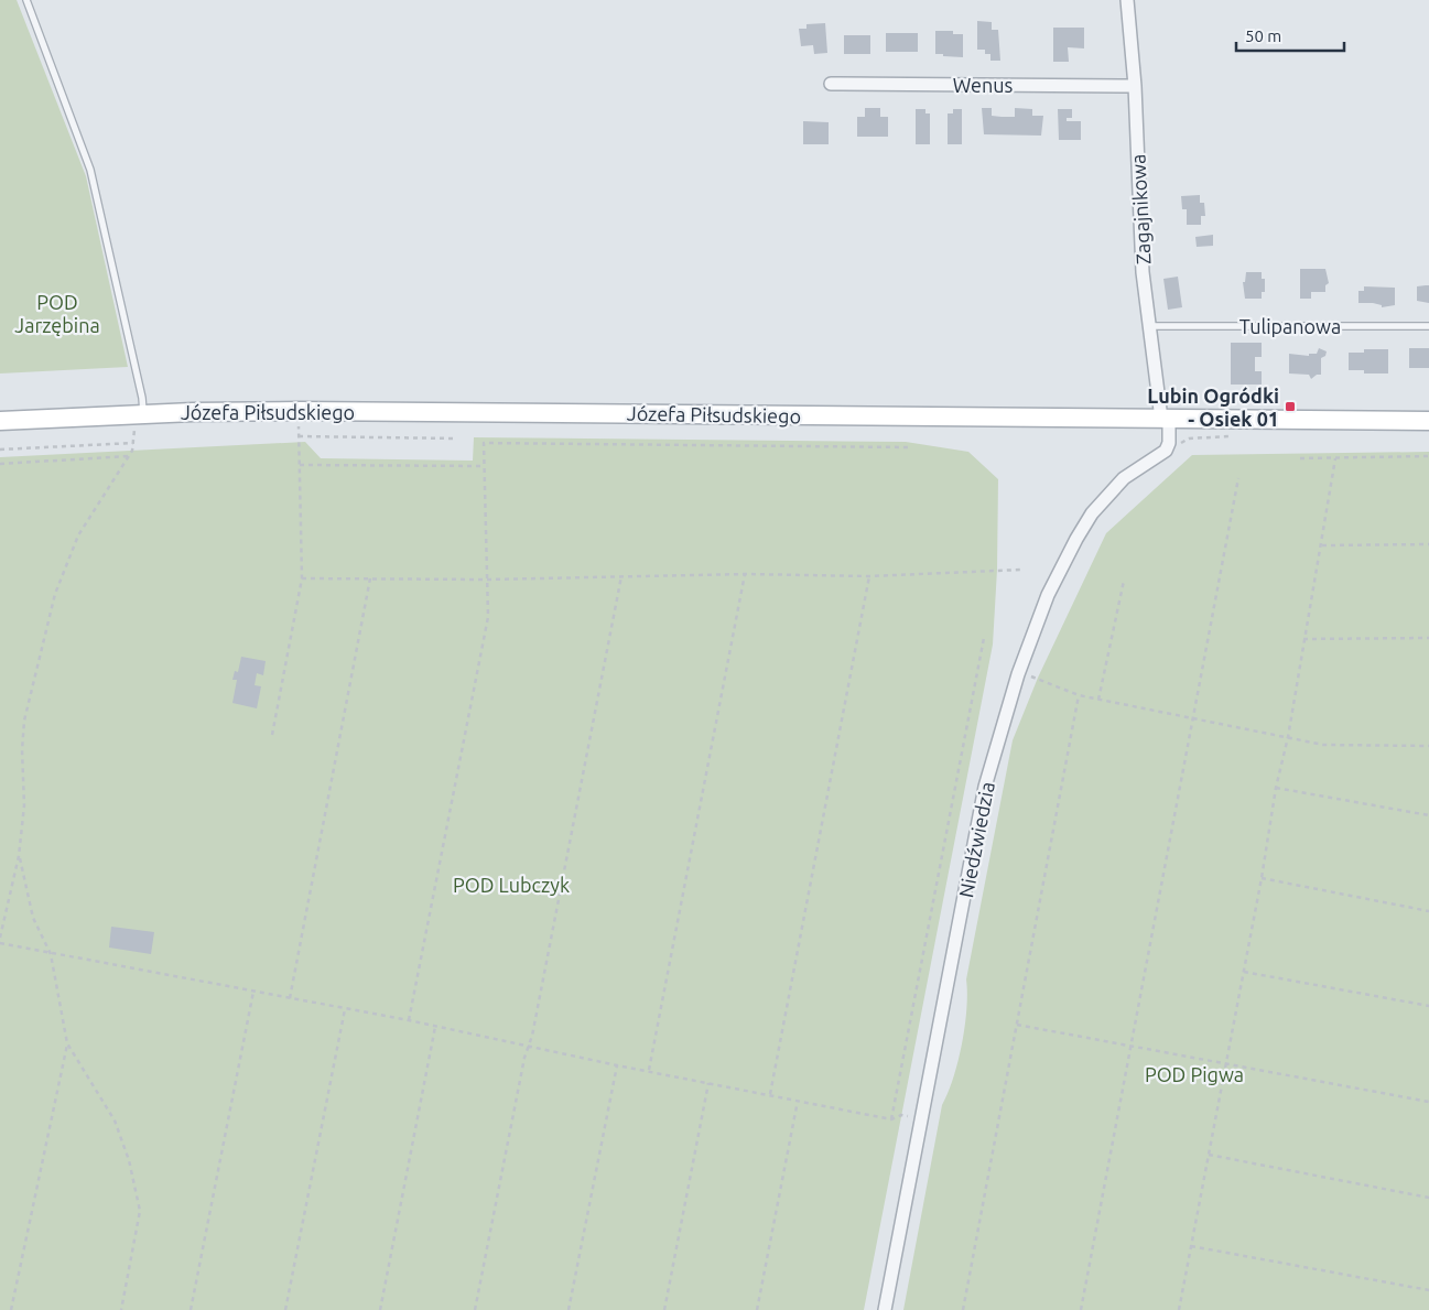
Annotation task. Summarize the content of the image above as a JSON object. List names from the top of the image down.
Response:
{
  "streets": {
    "street": [
      "Wenus",
      "Zagajnikowa",
      "Józefa Piłsudskiego",
      "Niedźwiedzia"
    ],
    "lane": ["Tulipanowa"]
  },
  "crossings": [
    ["Wenus", "Zagajnikowa"],
    ["Zagajnikowa", "Tulipanowa"],
    ["Zagajnikowa", "Józefa Piłsudskiego"],
    ["Zagajnikowa", "Niedźwiedzia"],
    ["Józefa Piłsudskiego", "Niedźwiedzia"]
  ],
  "parks": ["POD Jarzębina", "POD Lubczyk", "POD Pigwa"],
  "places": {
    "transit": ["Lubin Ogródki - Osiek 01"]
  },
  "scale_bar": "50 m"
}
